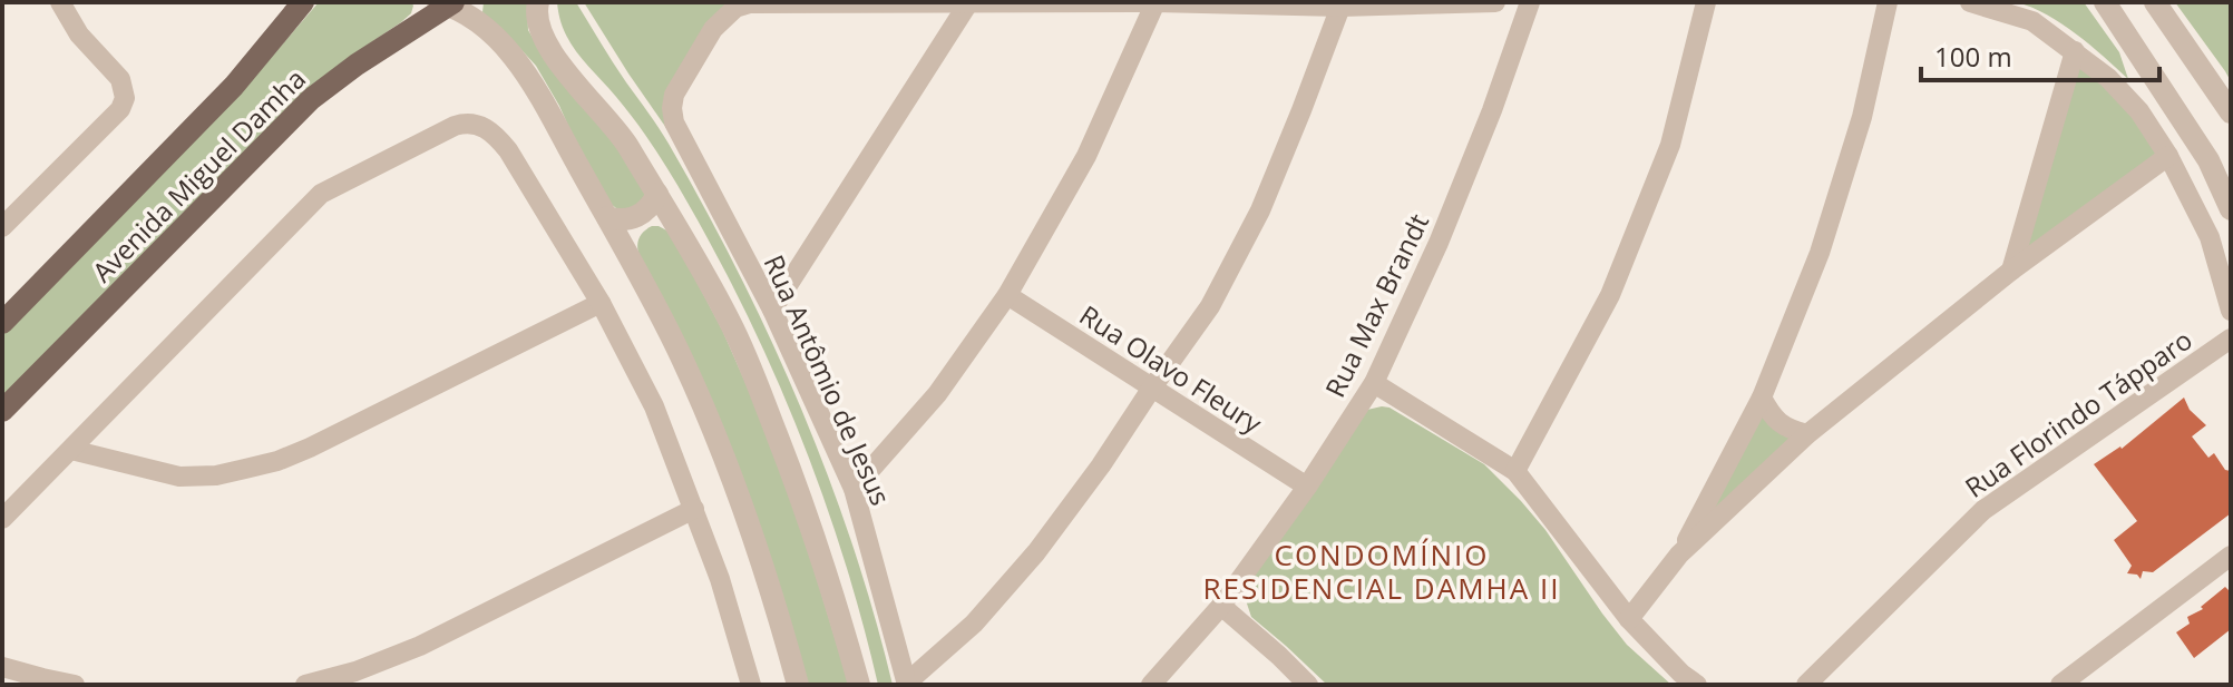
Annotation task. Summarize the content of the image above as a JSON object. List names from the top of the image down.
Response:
{
  "streets": {
    "main road": ["Avenida Miguel Damha"],
    "street": [
      "Rua Max Brandt",
      "Rua Olavo Fleury",
      "Rua Antômio de Jesus",
      "Rua Florindo Tápparo"
    ]
  },
  "crossings": [
    ["Rua Max Brandt", "Rua Olavo Fleury"]
  ],
  "districts": ["CONDOMÍNIO RESIDENCIAL DAMHA II"],
  "scale_bar": "100 m"
}
